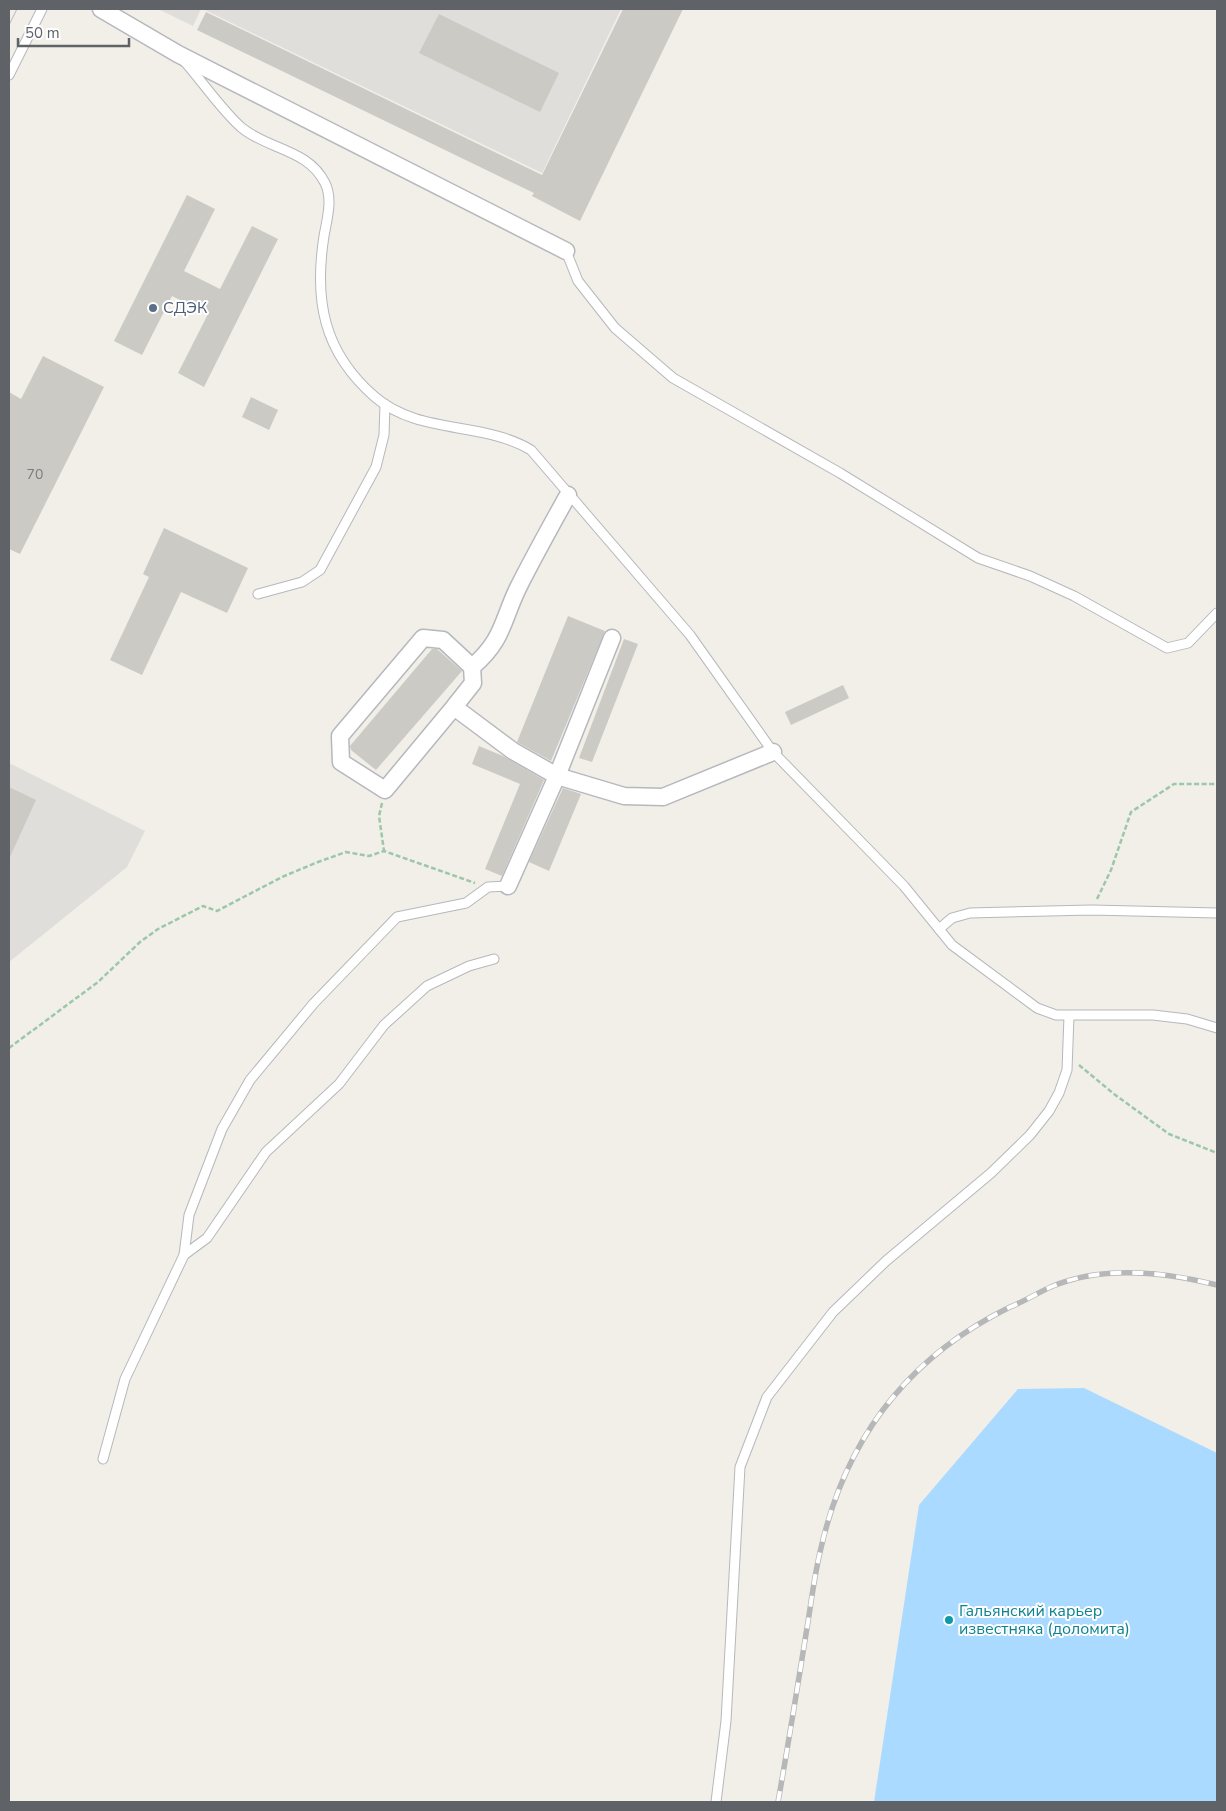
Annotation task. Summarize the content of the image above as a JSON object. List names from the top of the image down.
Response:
{
  "places": ["СДЭК", "Гальянский карьер известняка (доломита)"],
  "house_numbers": ["70"],
  "scale_bar": "50 m"
}
